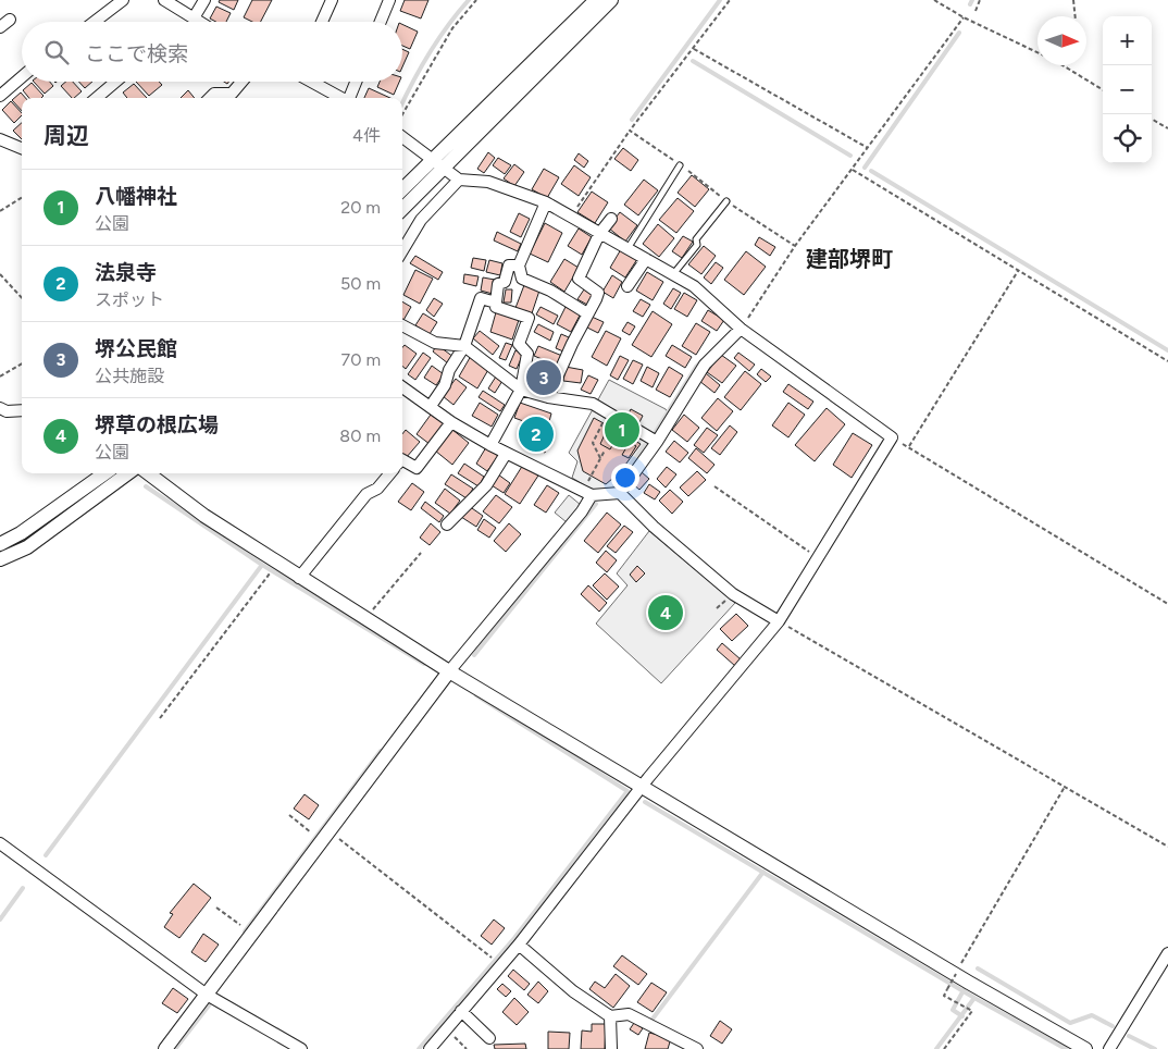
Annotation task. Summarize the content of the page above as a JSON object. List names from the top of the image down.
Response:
{
  "districts": ["建部堺町"],
  "north": "right",
  "page": {
    "map_buttons": ["+", "−"],
    "search": "ここで検索",
    "heading": ["周辺", "4件"],
    "list": [
      {
        "mark": "1",
        "name": "八幡神社",
        "note": "公園",
        "value": "20 m"
      },
      {
        "mark": "2",
        "name": "法泉寺",
        "note": "スポット",
        "value": "50 m"
      },
      {
        "mark": "3",
        "name": "堺公民館",
        "note": "公共施設",
        "value": "70 m"
      },
      {
        "mark": "4",
        "name": "堺草の根広場",
        "note": "公園",
        "value": "80 m"
      }
    ],
    "pins": [
      "3",
      "1",
      "2",
      "4"
    ]
  }
}
